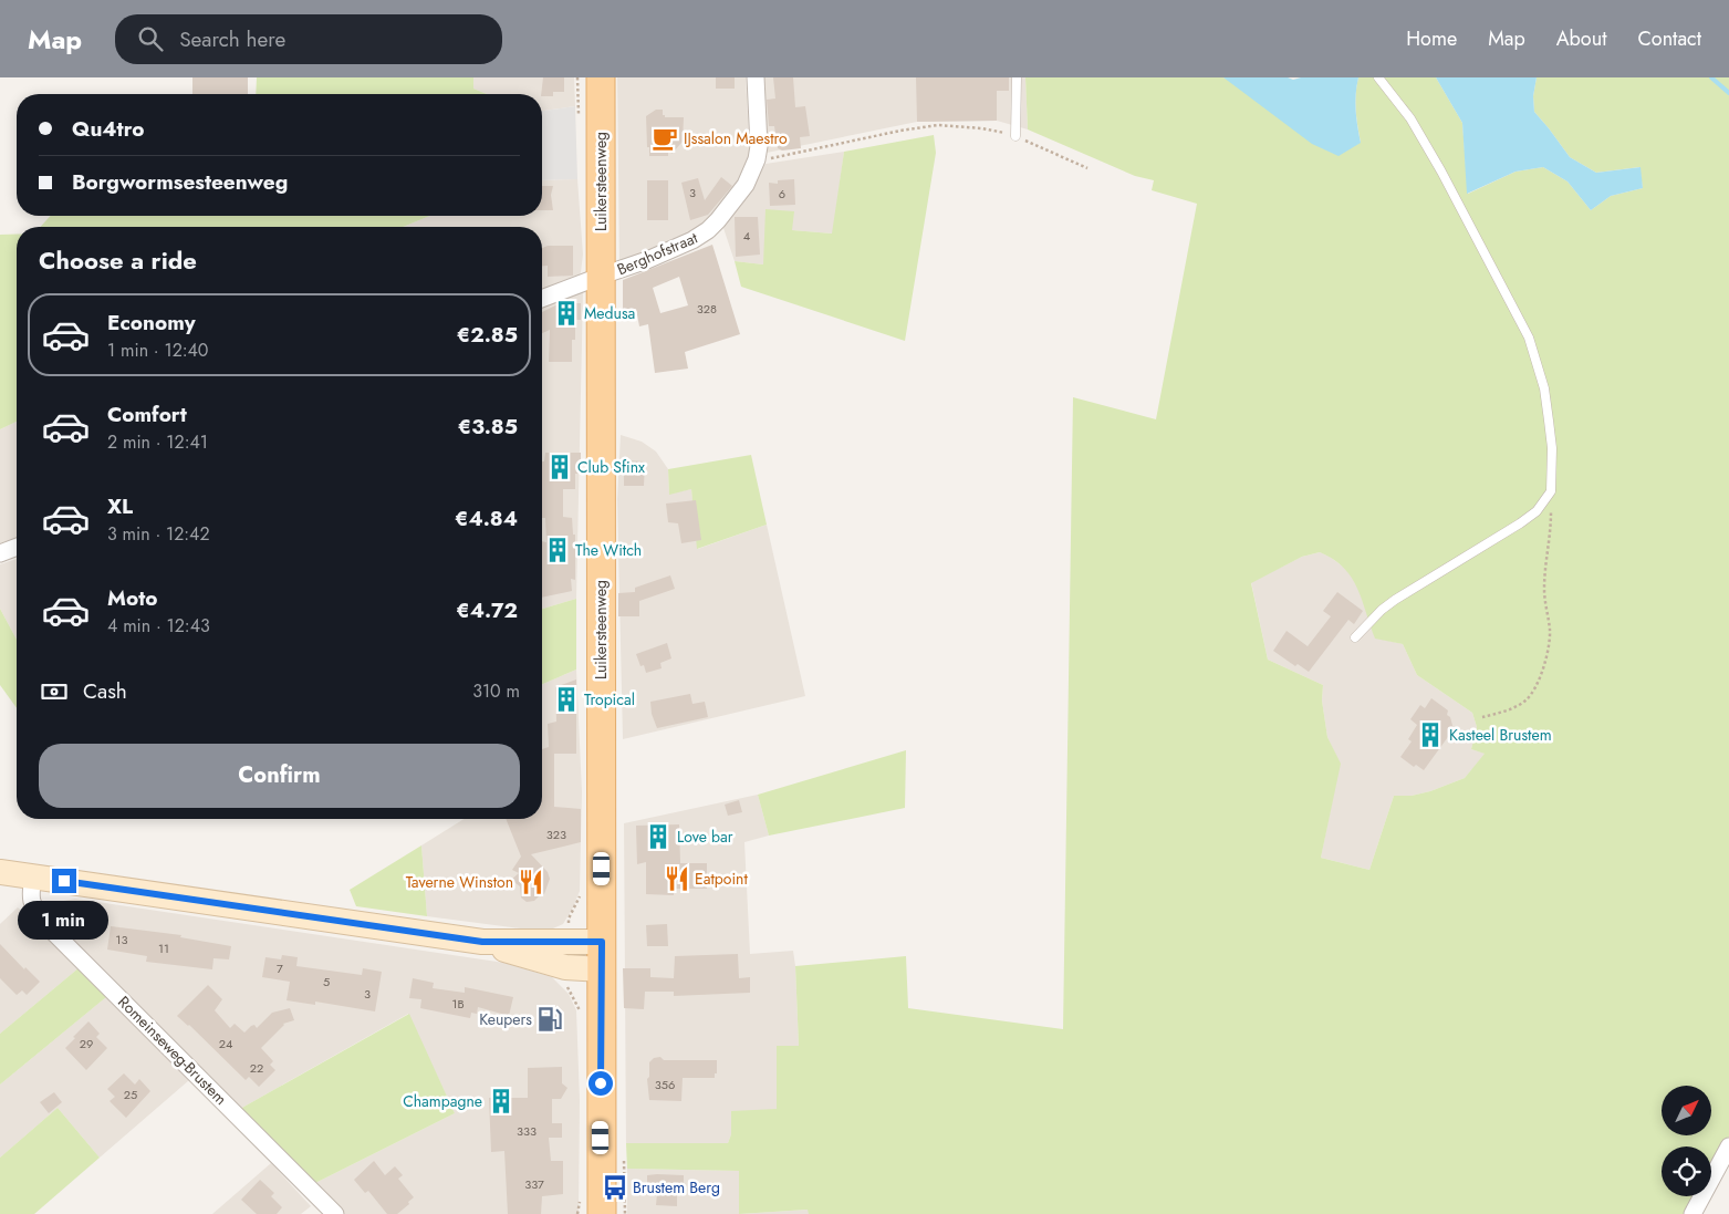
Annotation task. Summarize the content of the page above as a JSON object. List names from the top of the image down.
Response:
{
  "streets": {
    "main road": ["Luikersteenweg"],
    "street": ["Berghofstraat", "Romeinseweg-Brustem"]
  },
  "crossings": [
    ["Luikersteenweg", "Berghofstraat"]
  ],
  "places": {
    "cafe": ["IJssalon Maestro"],
    "building": [
      "Medusa",
      "Club Sfinx",
      "The Witch",
      "Tropical",
      "Kasteel Brustem",
      "Love bar",
      "Champagne"
    ],
    "restaurant": ["Eatpoint", "Taverne Winston"],
    "fuel station": ["Keupers"],
    "bus stop": ["Brustem Berg"]
  },
  "house_numbers": [
    "3",
    "6",
    "4",
    "328",
    "323",
    "13",
    "11",
    "7",
    "5",
    "3",
    "1B",
    "29",
    "24",
    "22",
    "356",
    "25",
    "333",
    "337"
  ],
  "north": "top right",
  "page": {
    "header": "Map",
    "search": "Search here",
    "nav": [
      "Home",
      "Map",
      "About",
      "Contact"
    ],
    "banner": ["Qu4tro", "Borgwormsesteenweg"],
    "heading": "Choose a ride",
    "list": [
      {
        "name": "Economy",
        "note": "1 min · 12:40",
        "value": "€2.85"
      },
      {
        "name": "Comfort",
        "note": "2 min · 12:41",
        "value": "€3.85"
      },
      {
        "name": "XL",
        "note": "3 min · 12:42",
        "value": "€4.84"
      },
      {
        "name": "Moto",
        "note": "4 min · 12:43",
        "value": "€4.72"
      }
    ],
    "pay": ["Cash", "310 m"],
    "buttons": "Confirm",
    "bubble": "1 min"
  }
}
